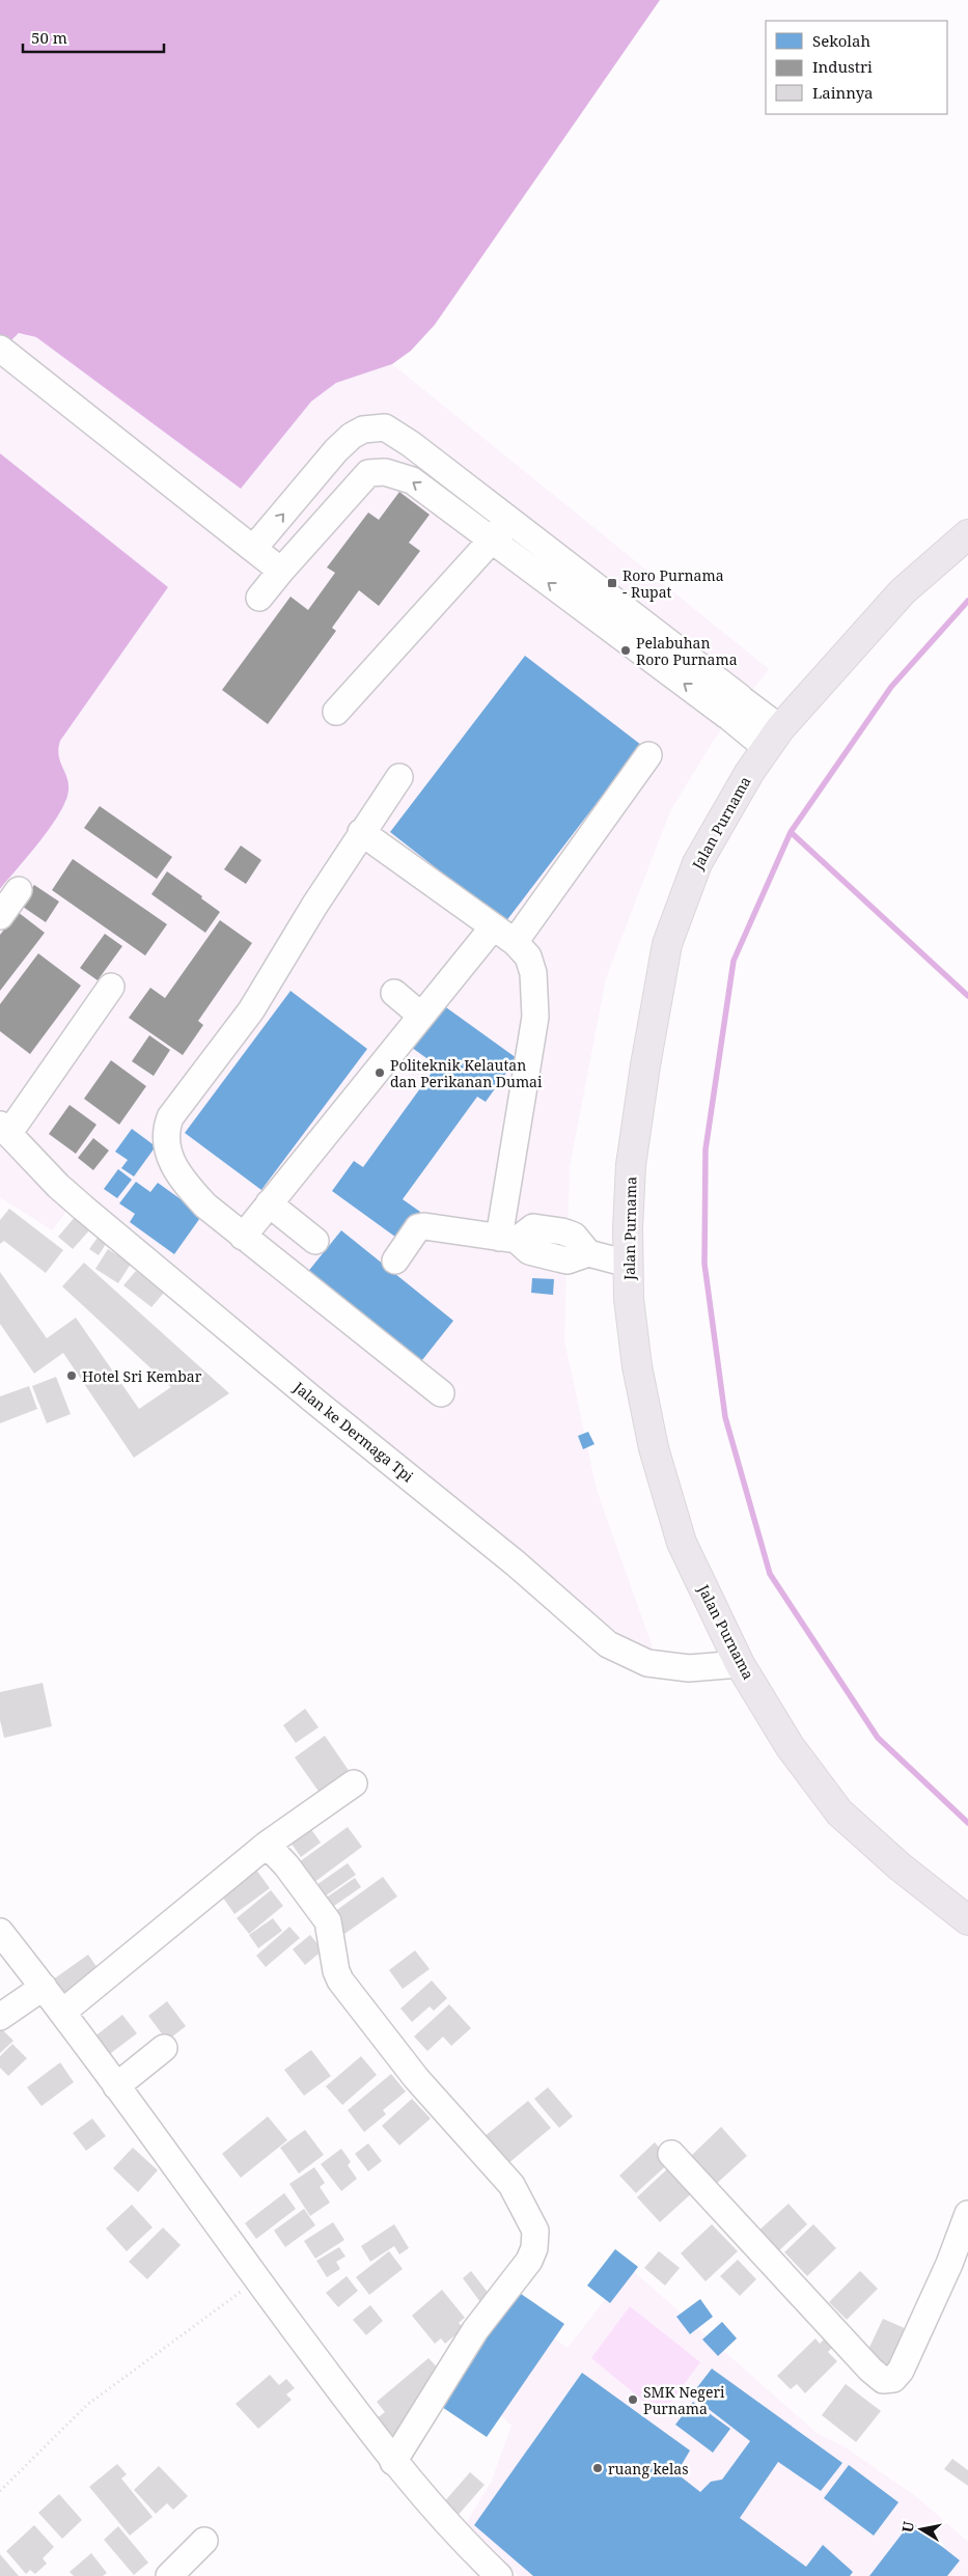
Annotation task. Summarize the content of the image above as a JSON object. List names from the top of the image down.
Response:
{
  "streets": {
    "main road": ["Jalan Purnama"],
    "street": ["Jalan ke Dermaga Tpi"]
  },
  "crossings": [
    ["Jalan Purnama", "Jalan ke Dermaga Tpi"]
  ],
  "places": {
    "transit": ["Roro Purnama - Rupat"],
    "other": [
      "Pelabuhan Roro Purnama",
      "Politeknik Kelautan dan Perikanan Dumai",
      "Hotel Sri Kembar",
      "SMK Negeri Purnama",
      "ruang kelas"
    ]
  },
  "legend": ["Sekolah", "Industri", "Lainnya"],
  "scale_bar": "50 m",
  "north": "left"
}
